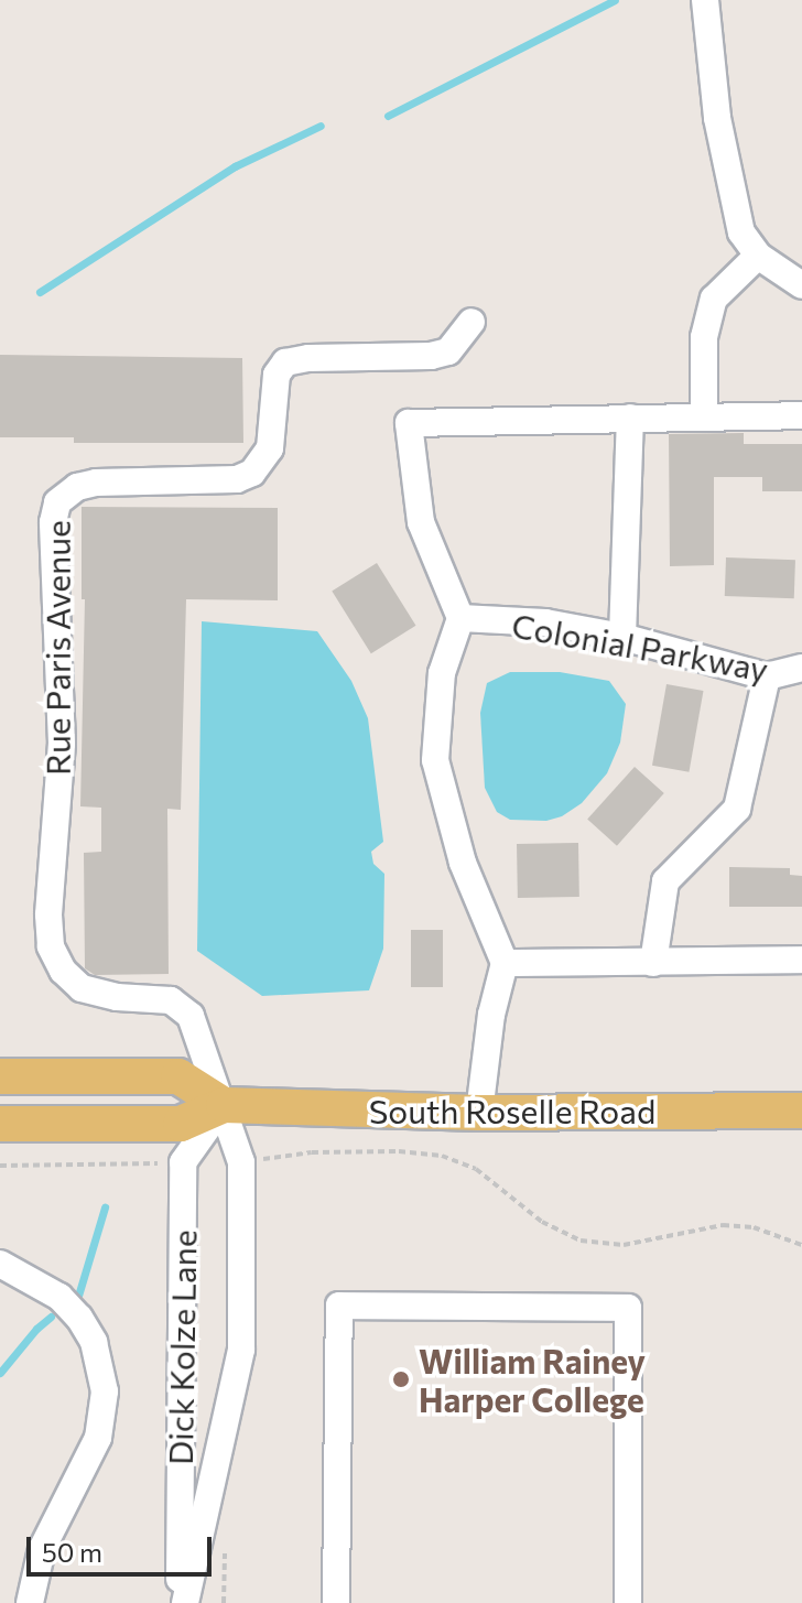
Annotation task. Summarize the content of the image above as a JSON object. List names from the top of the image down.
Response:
{
  "streets": {
    "main road": ["South Roselle Road"],
    "street": ["Colonial Parkway", "Rue Paris Avenue", "Dick Kolze Lane"]
  },
  "crossings": [
    ["Rue Paris Avenue", "South Roselle Road"]
  ],
  "places": ["William Rainey Harper College"],
  "scale_bar": "50 m"
}
